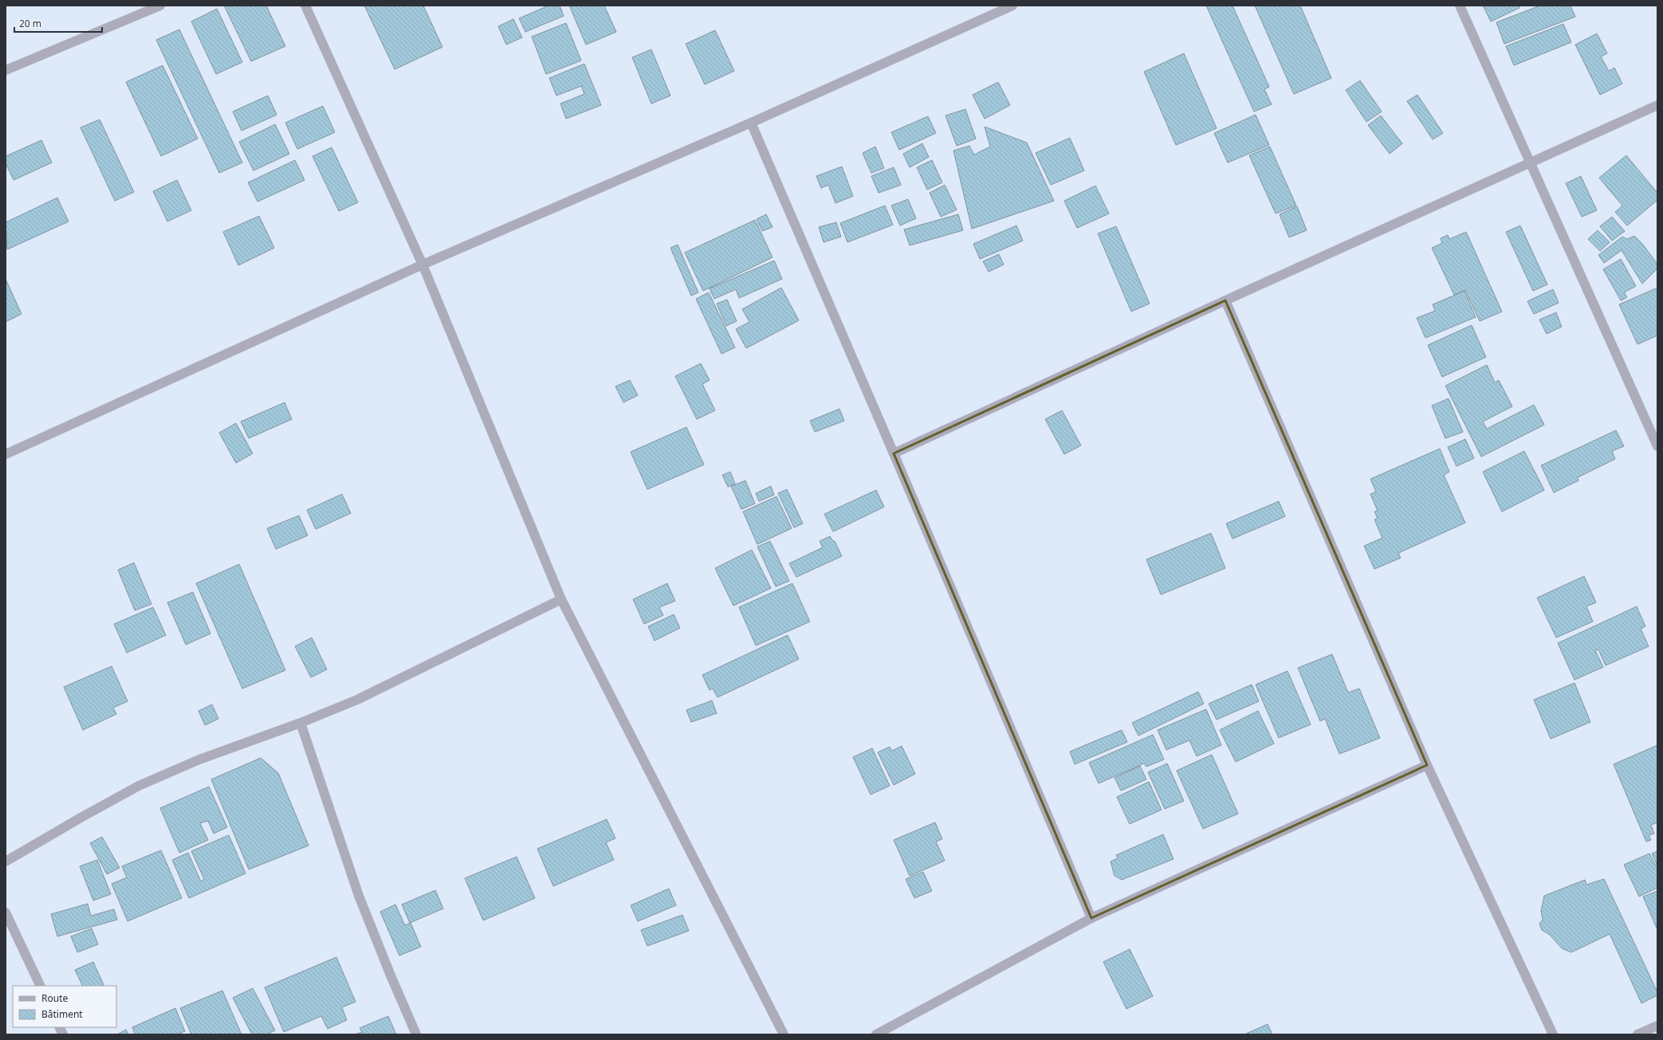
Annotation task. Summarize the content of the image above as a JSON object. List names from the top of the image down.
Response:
{
  "legend": ["Route", "Bâtiment"],
  "scale_bar": "20 m"
}
